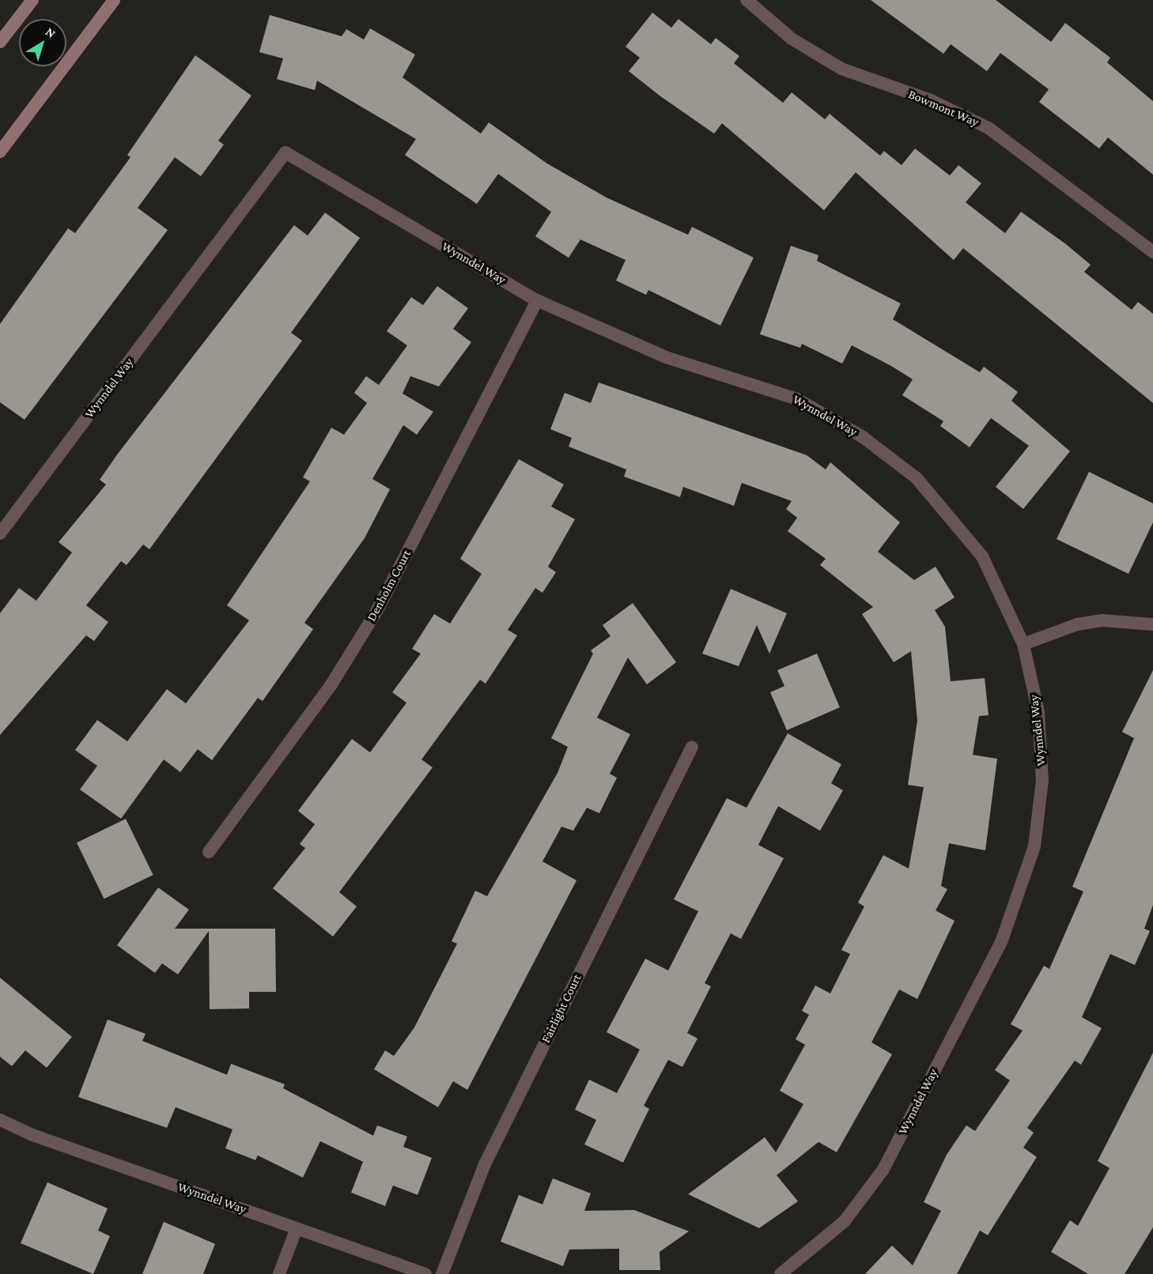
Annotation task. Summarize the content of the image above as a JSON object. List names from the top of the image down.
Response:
{
  "streets": {
    "street": [
      "Bowmont Way",
      "Wynndel Way",
      "Denholm Court",
      "Fairlight Court"
    ]
  },
  "crossings": [
    ["Wynndel Way", "Denholm Court"]
  ],
  "north": "top right"
}
